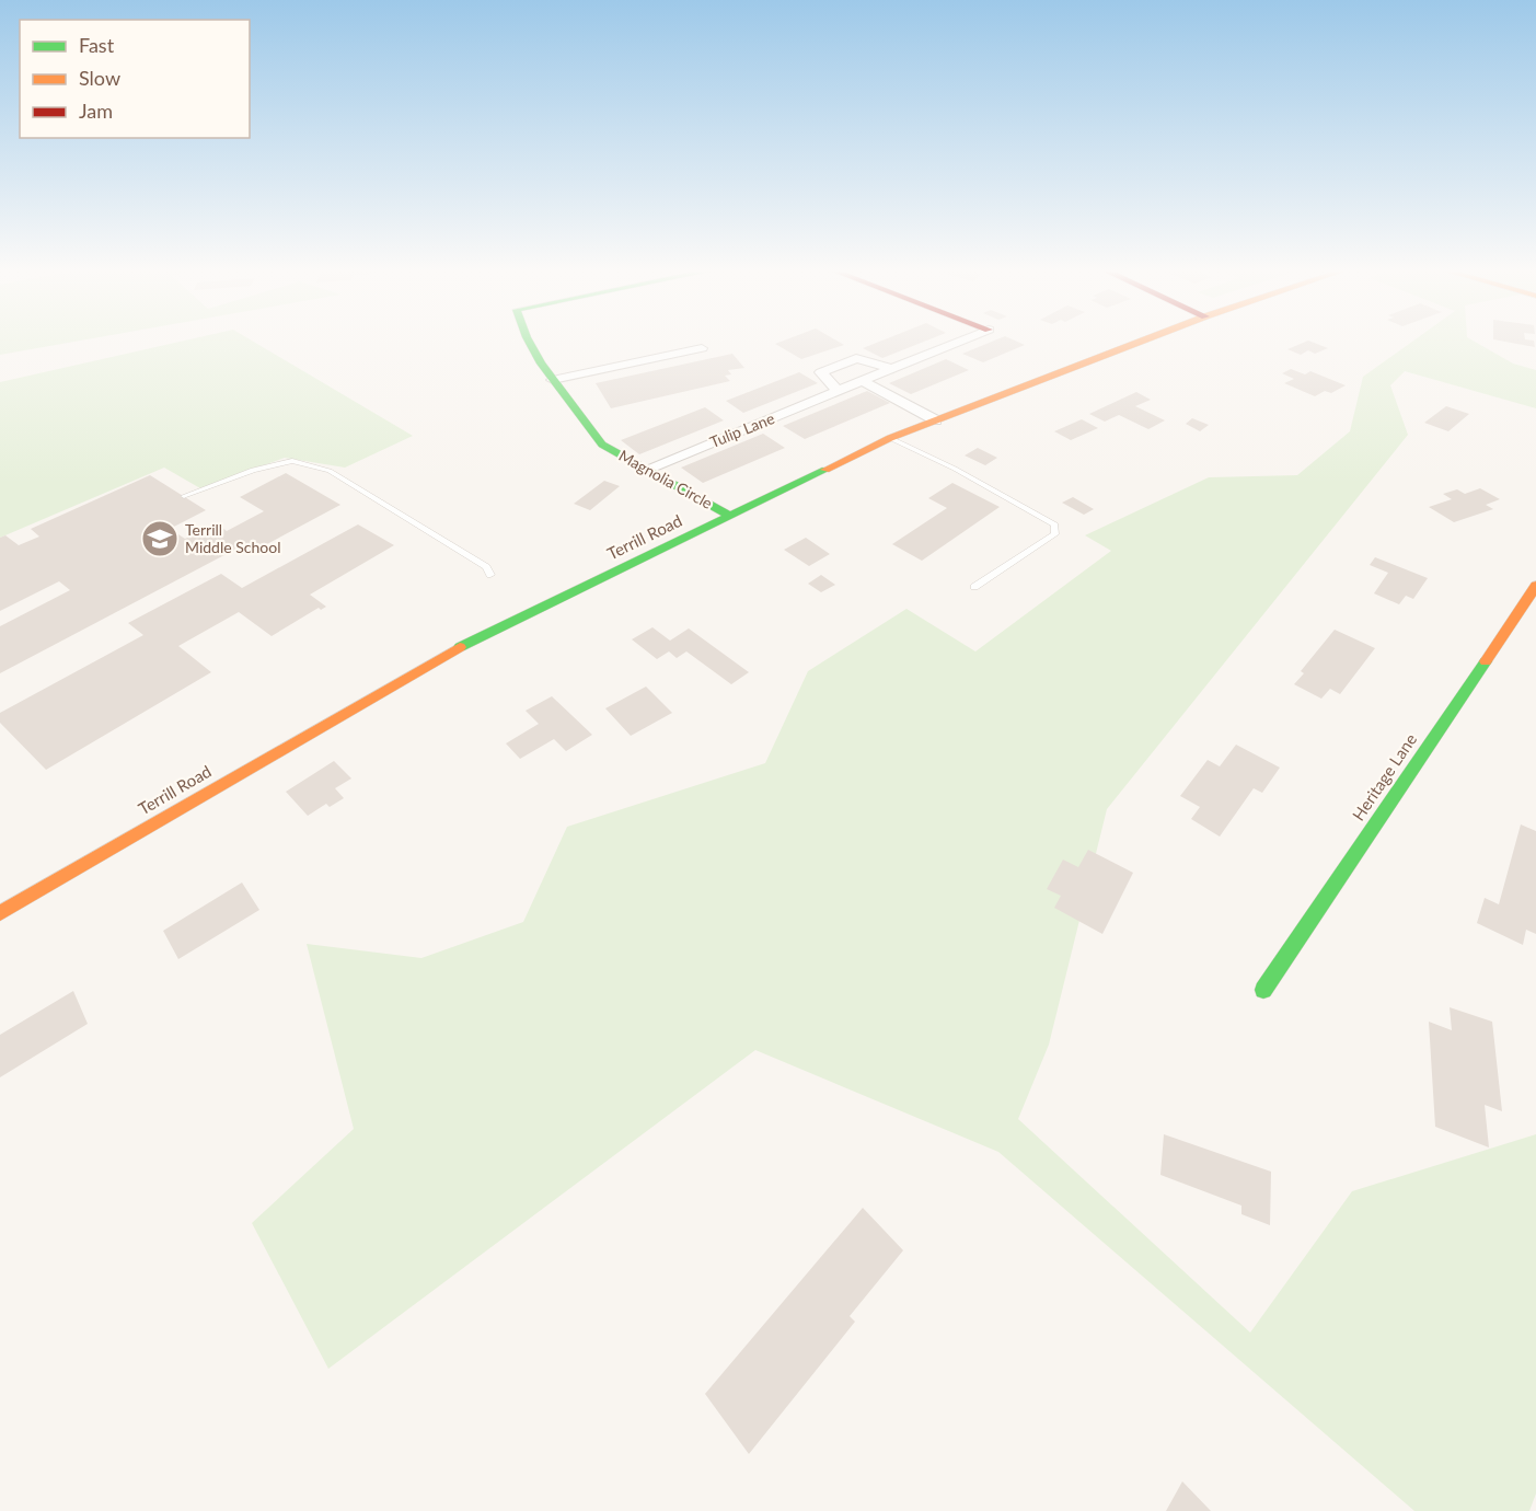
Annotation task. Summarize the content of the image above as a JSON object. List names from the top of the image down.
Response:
{
  "streets": {
    "street": [
      "Tulip Lane",
      "Magnolia Circle",
      "Terrill Road",
      "Heritage Lane"
    ]
  },
  "crossings": [
    ["Tulip Lane", "Magnolia Circle"],
    ["Magnolia Circle", "Terrill Road"]
  ],
  "places": {
    "school or university": ["Terrill Middle School"]
  },
  "legend": ["Fast", "Slow", "Jam"]
}
